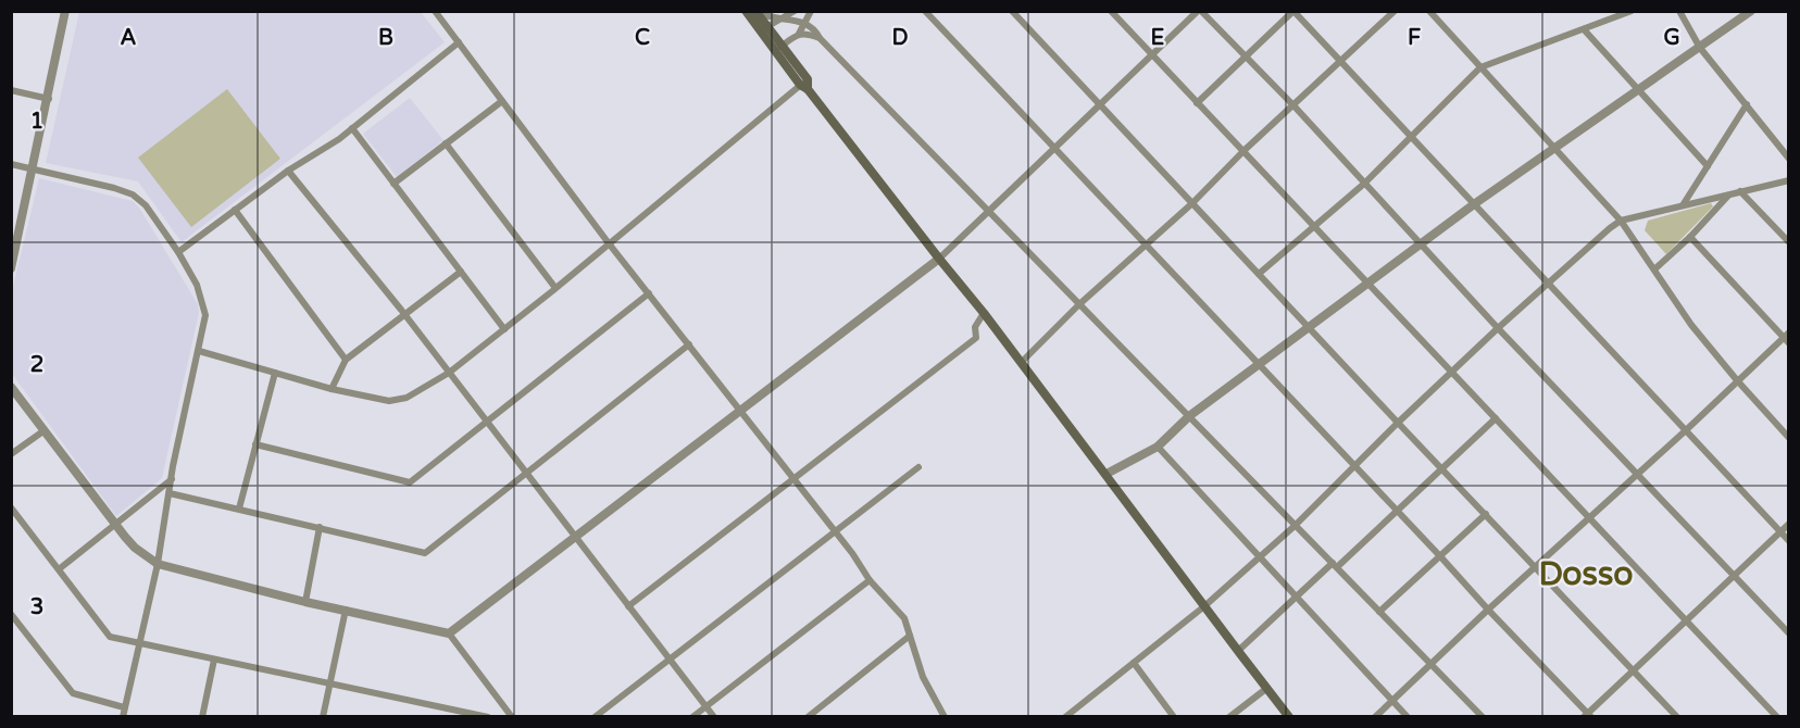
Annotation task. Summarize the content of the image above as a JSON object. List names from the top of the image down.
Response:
{
  "districts": ["Dosso"],
  "grid": {
    "columns": [
      "A",
      "B",
      "C",
      "D",
      "E",
      "F",
      "G"
    ],
    "rows": ["1", "2", "3"]
  }
}
